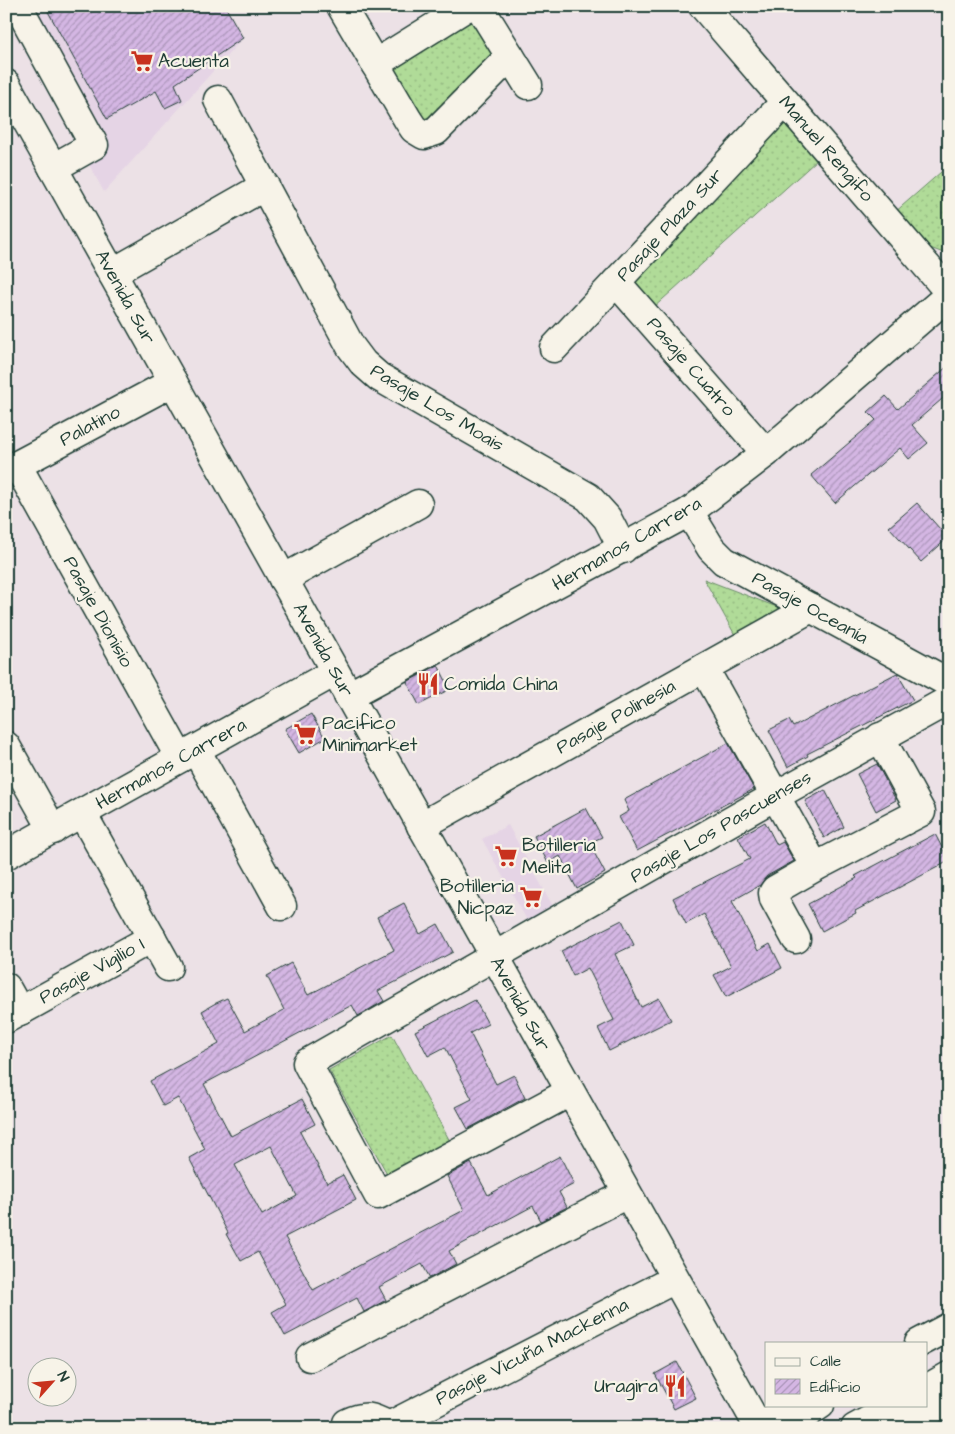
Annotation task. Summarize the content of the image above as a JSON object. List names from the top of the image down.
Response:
{
  "streets": {
    "street": [
      "Manuel Rengifo",
      "Pasaje Plaza Sur",
      "Avenida Sur",
      "Pasaje Cuatro",
      "Pasaje Los Moais",
      "Palatino",
      "Hermanos Carrera",
      "Pasaje Oceanía",
      "Pasaje Dionisio",
      "Pasaje Polinesia",
      "Pasaje Los Pascuenses",
      "Pasaje Vigilio I",
      "Pasaje Vicuña Mackenna"
    ]
  },
  "crossings": [
    ["Manuel Rengifo", "Pasaje Plaza Sur"],
    ["Manuel Rengifo", "Hermanos Carrera"],
    ["Pasaje Plaza Sur", "Pasaje Cuatro"],
    ["Avenida Sur", "Palatino"],
    ["Avenida Sur", "Hermanos Carrera"],
    ["Avenida Sur", "Pasaje Polinesia"],
    ["Avenida Sur", "Pasaje Los Pascuenses"],
    ["Avenida Sur", "Pasaje Vicuña Mackenna"],
    ["Pasaje Cuatro", "Hermanos Carrera"],
    ["Pasaje Los Moais", "Hermanos Carrera"],
    ["Palatino", "Pasaje Dionisio"],
    ["Hermanos Carrera", "Pasaje Oceanía"],
    ["Hermanos Carrera", "Pasaje Dionisio"],
    ["Hermanos Carrera", "Pasaje Vigilio I"],
    ["Pasaje Oceanía", "Pasaje Polinesia"]
  ],
  "places": {
    "supermarket": [
      "Acuenta",
      "Pacifico Minimarket",
      "Botilleria Melita",
      "Botilleria Nicpaz"
    ],
    "restaurant": ["Comida China", "Uragira"]
  },
  "legend": ["Calle", "Edificio"],
  "north": "top right"
}
